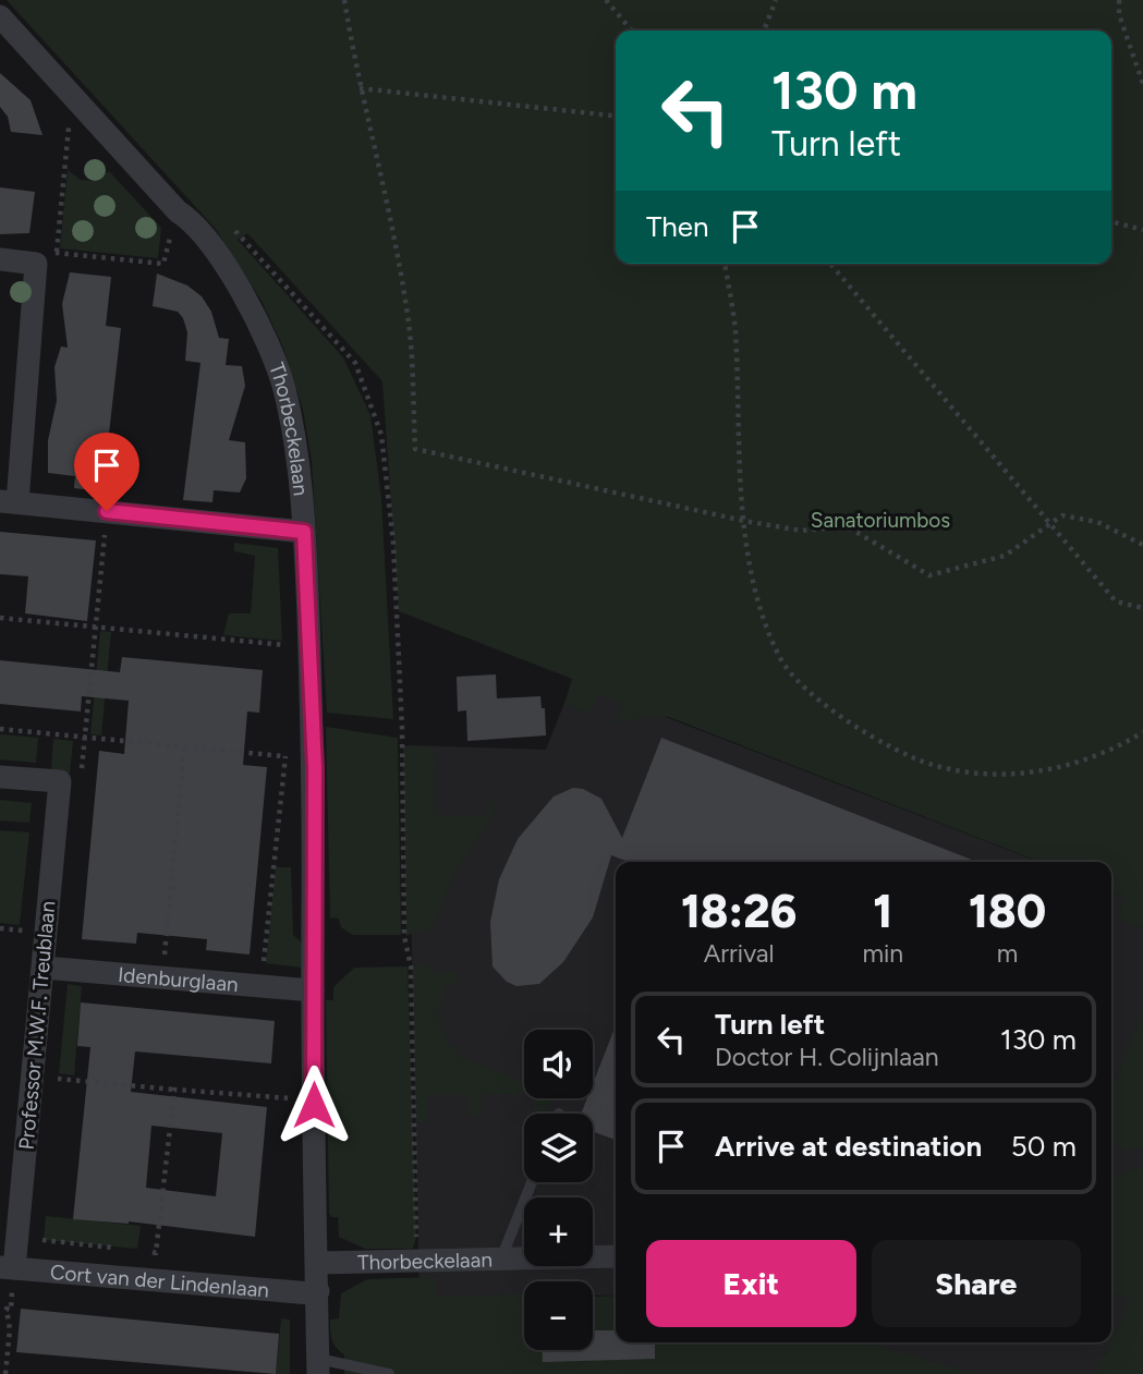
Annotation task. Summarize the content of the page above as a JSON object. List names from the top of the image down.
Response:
{
  "streets": {
    "street": [
      "Thorbeckelaan",
      "Idenburglaan",
      "Professor M.W.F. Treublaan",
      "Cort van der Lindenlaan"
    ]
  },
  "crossings": [
    ["Thorbeckelaan", "Idenburglaan"],
    ["Thorbeckelaan", "Cort van der Lindenlaan"],
    ["Idenburglaan", "Professor M.W.F. Treublaan"],
    ["Professor M.W.F. Treublaan", "Cort van der Lindenlaan"]
  ],
  "parks": ["Sanatoriumbos"],
  "page": {
    "turn": ["130 m", "Turn left"],
    "then": "Then",
    "eta": [
      "18:26",
      "Arrival",
      "1",
      "min",
      "180",
      "m"
    ],
    "list": [
      {
        "name": "Turn left",
        "note": "Doctor H. Colijnlaan",
        "value": "130 m"
      },
      {
        "name": "Arrive at destination",
        "value": "50 m"
      }
    ],
    "map_buttons": ["+", "−"],
    "buttons": ["Exit", "Share"]
  }
}
